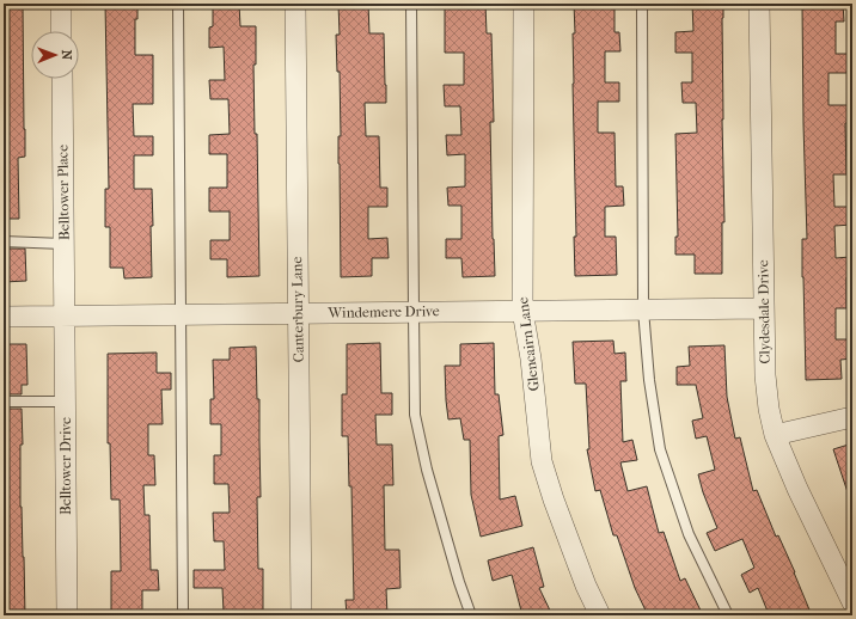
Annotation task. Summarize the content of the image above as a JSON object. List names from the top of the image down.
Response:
{
  "streets": {
    "street": [
      "Belltower Place",
      "Canterbury Lane",
      "Windemere Drive",
      "Clydesdale Drive",
      "Glencairn Lane",
      "Belltower Drive"
    ]
  },
  "crossings": [
    ["Belltower Place", "Windemere Drive"],
    ["Belltower Place", "Belltower Drive"],
    ["Canterbury Lane", "Windemere Drive"],
    ["Windemere Drive", "Clydesdale Drive"],
    ["Windemere Drive", "Glencairn Lane"],
    ["Windemere Drive", "Belltower Drive"]
  ],
  "north": "right"
}
